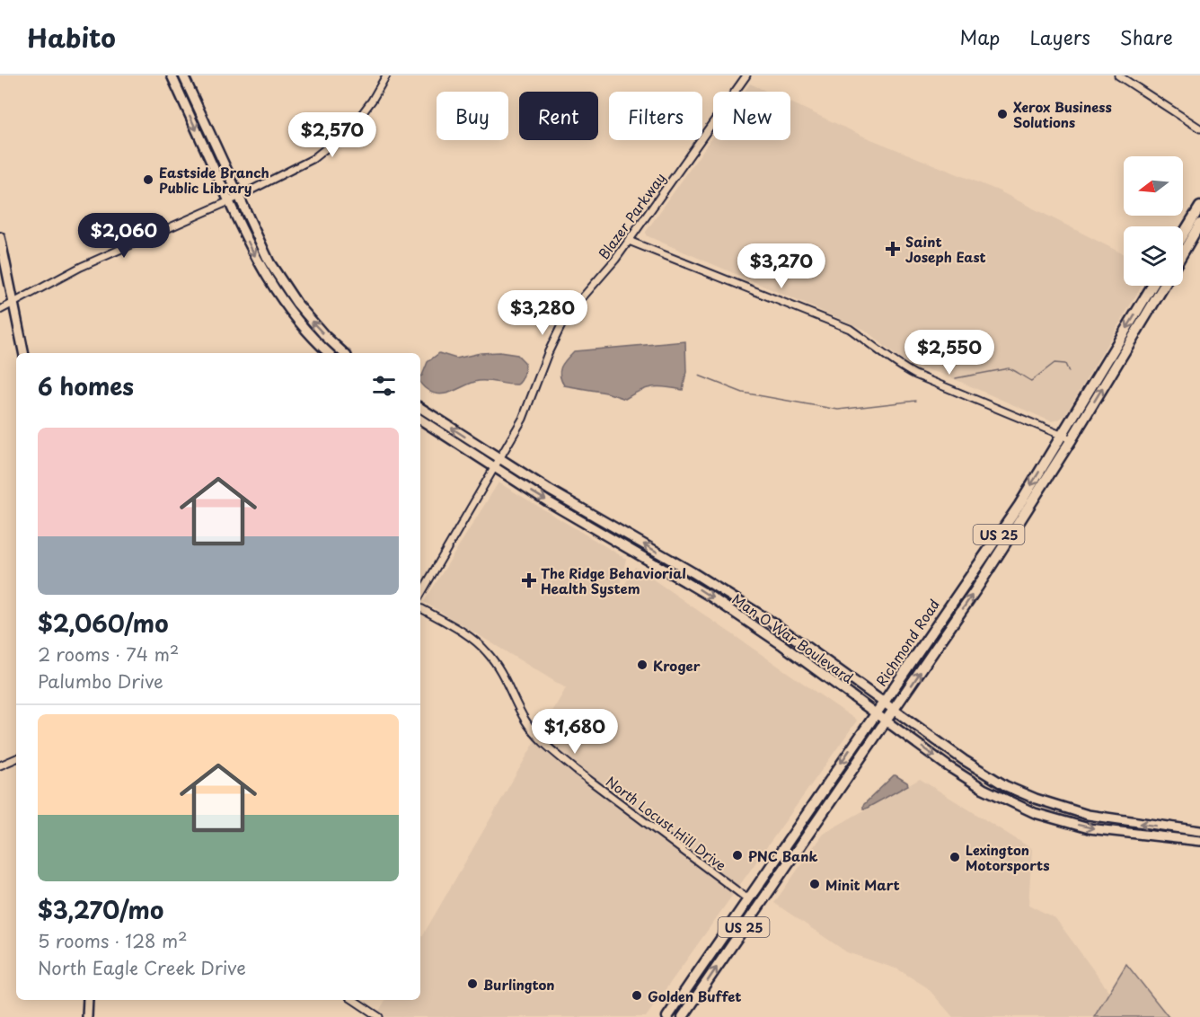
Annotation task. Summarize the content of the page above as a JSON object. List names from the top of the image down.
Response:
{
  "streets": {
    "highway": ["US 25", "Richmond Road"],
    "main road": ["Man O War Boulevard"],
    "street": ["Blazer Parkway", "North Locust Hill Drive"]
  },
  "crossings": [
    ["Blazer Parkway", "Man O War Boulevard"],
    ["Man O War Boulevard", "Richmond Road"],
    ["Richmond Road", "North Locust Hill Drive"]
  ],
  "places": {
    "other": [
      "Xerox Business Solutions",
      "Eastside Branch Public Library",
      "Kroger",
      "PNC Bank",
      "Lexington Motorsports",
      "Minit Mart",
      "Burlington",
      "Golden Buffet"
    ],
    "health": ["Saint Joseph East", "The Ridge Behaviorial Health System"]
  },
  "north": "left",
  "page": {
    "header": "Habito",
    "nav": ["Map", "Layers", "Share"],
    "chip": [
      "Buy",
      "Rent",
      "Filters",
      "New"
    ],
    "price": [
      "$2,570",
      "$2,060",
      "$3,270",
      "$3,280",
      "$2,550",
      "$1,680"
    ],
    "heading": "6 homes",
    "list": [
      {
        "name": "$2,060/mo",
        "note": "2 rooms · 74 m² · Palumbo Drive"
      },
      {
        "name": "$3,270/mo",
        "note": "5 rooms · 128 m² · North Eagle Creek Drive"
      }
    ]
  }
}
